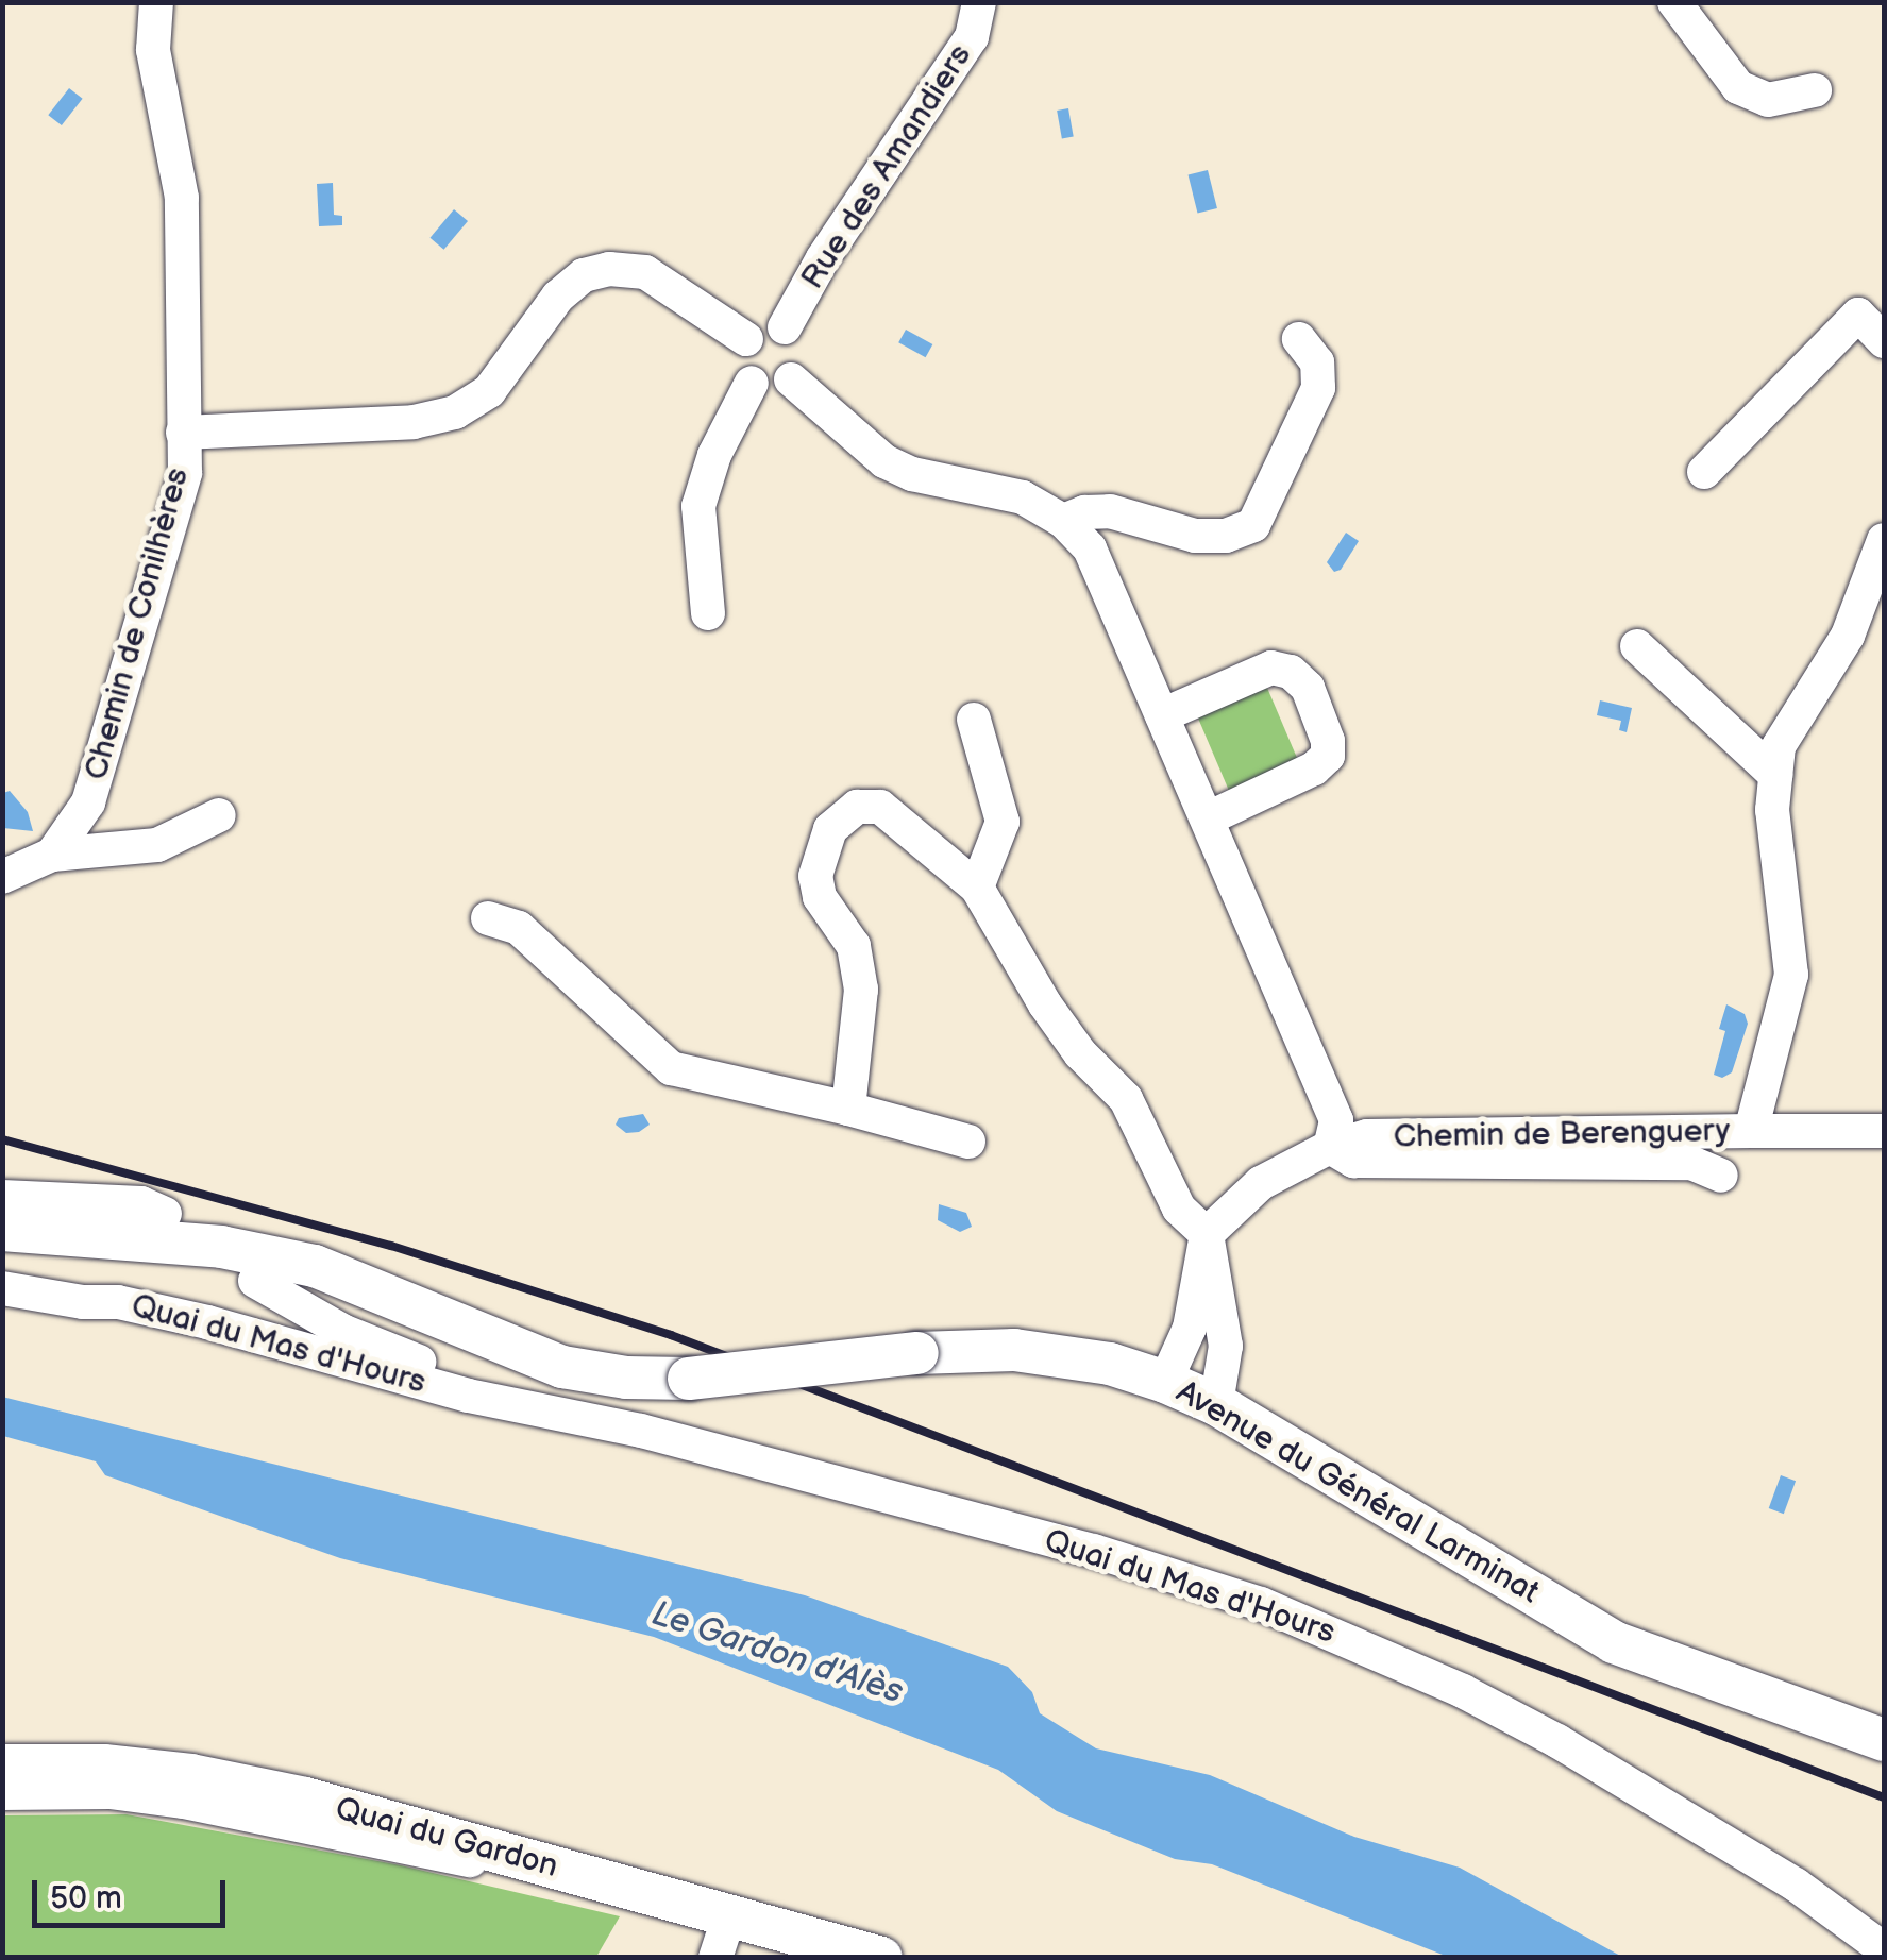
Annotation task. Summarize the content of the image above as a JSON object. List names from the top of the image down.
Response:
{
  "streets": {
    "main road": ["Avenue du Général Larminat", "Quai du Gardon"],
    "street": [
      "Rue des Amandiers",
      "Chemin de Conilhères",
      "Chemin de Berenguery",
      "Quai du Mas d'Hours"
    ]
  },
  "water": ["Le Gardon d'Alès"],
  "scale_bar": "50 m"
}
